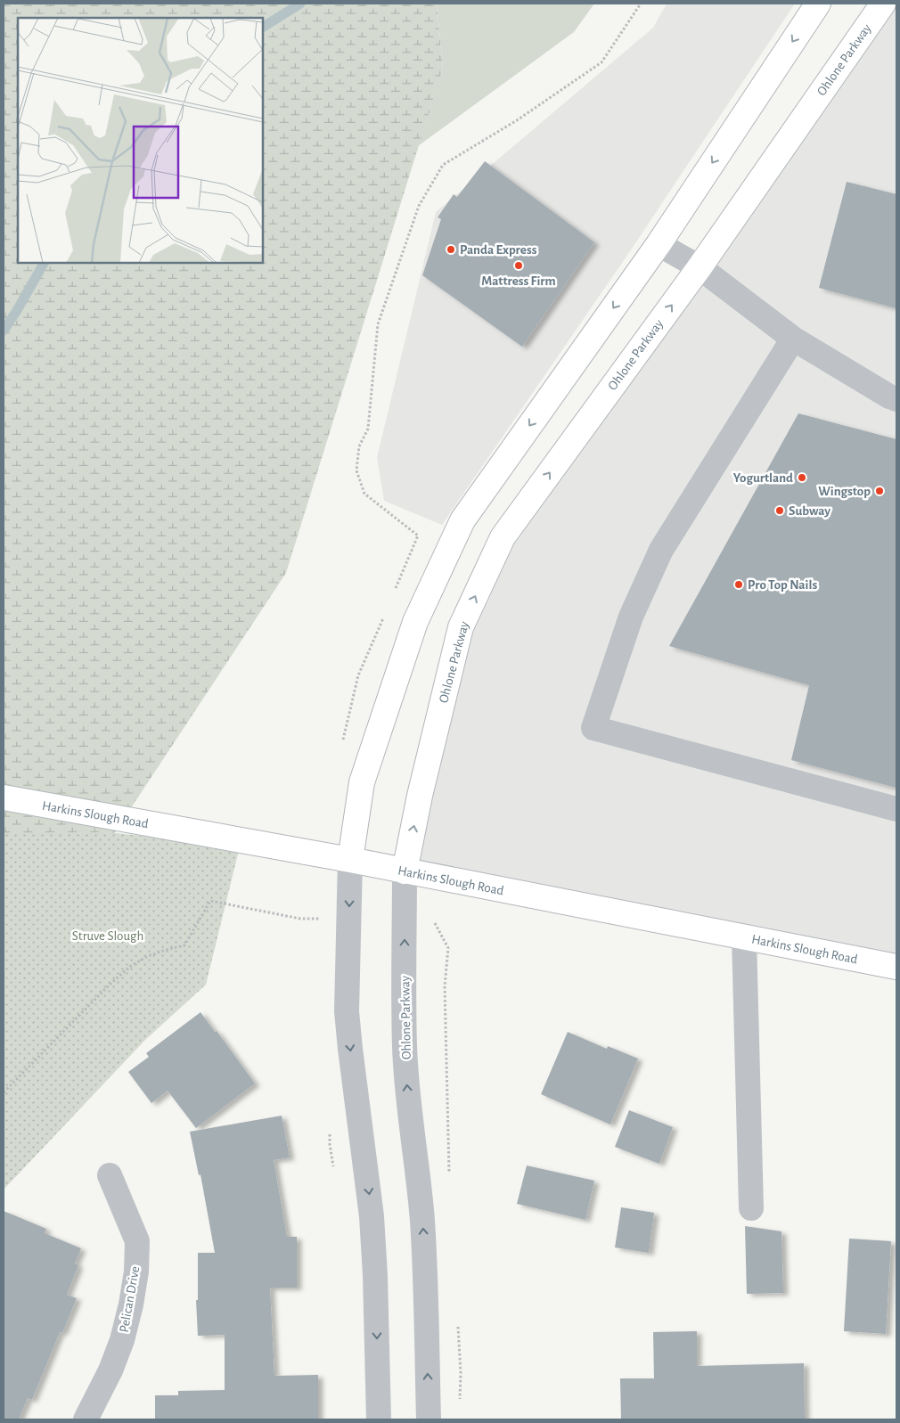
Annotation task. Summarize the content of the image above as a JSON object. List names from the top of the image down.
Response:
{
  "streets": {
    "main road": ["Ohlone Parkway", "Harkins Slough Road"],
    "street": ["Pelican Drive"]
  },
  "crossings": [
    ["Ohlone Parkway", "Harkins Slough Road"]
  ],
  "parks": ["Struve Slough"],
  "places": [
    "Panda Express",
    "Mattress Firm",
    "Yogurtland",
    "Wingstop",
    "Subway",
    "Pro Top Nails"
  ]
}
